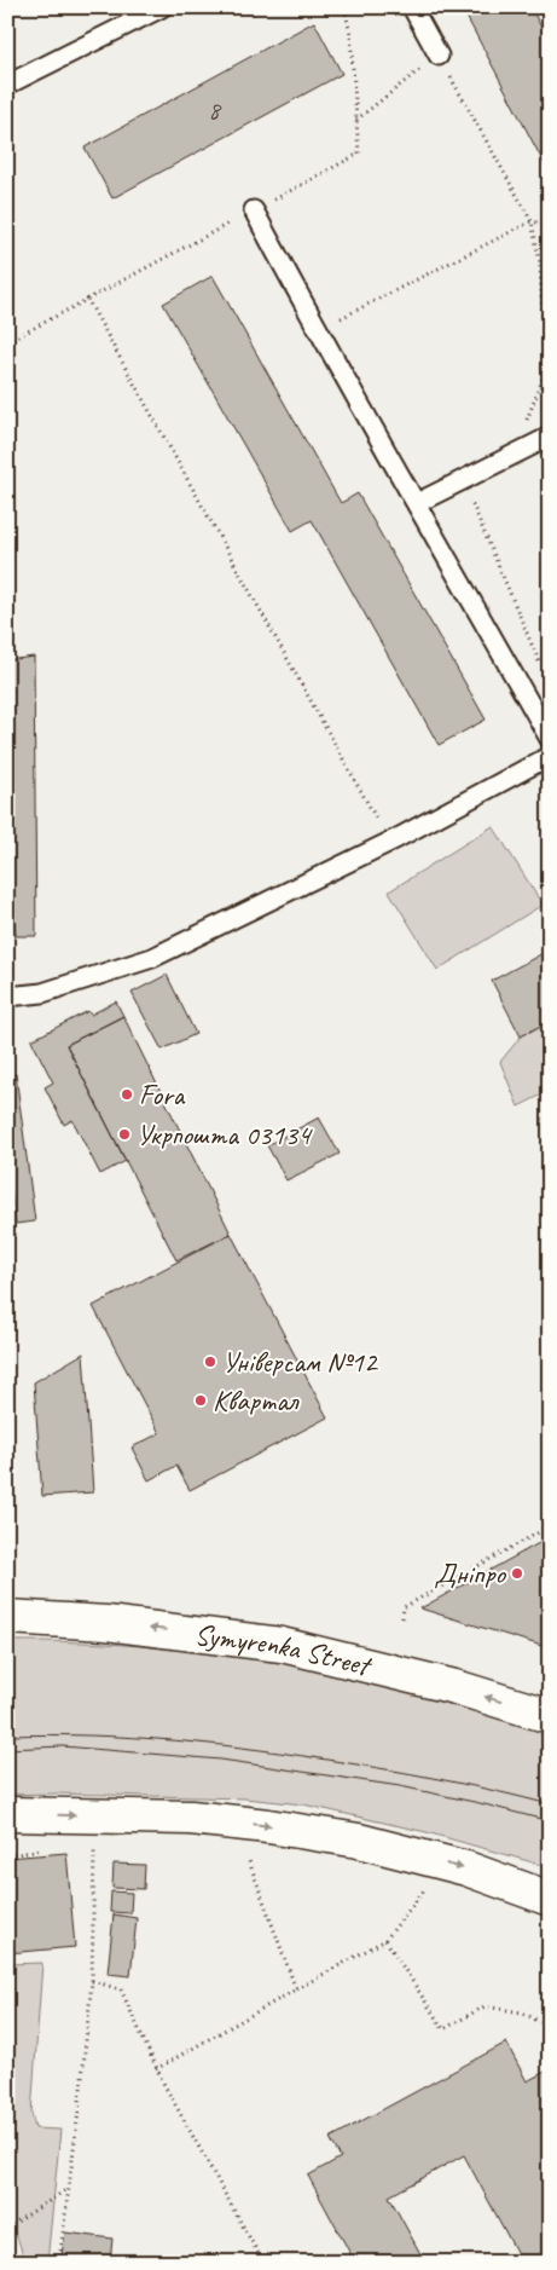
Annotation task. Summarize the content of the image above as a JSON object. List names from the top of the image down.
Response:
{
  "streets": {
    "street": ["Symyrenka Street"]
  },
  "places": [
    "Fora",
    "Укрпошта 03134",
    "Універсам №12",
    "Квартал",
    "Дніпро"
  ],
  "house_numbers": ["8"]
}
